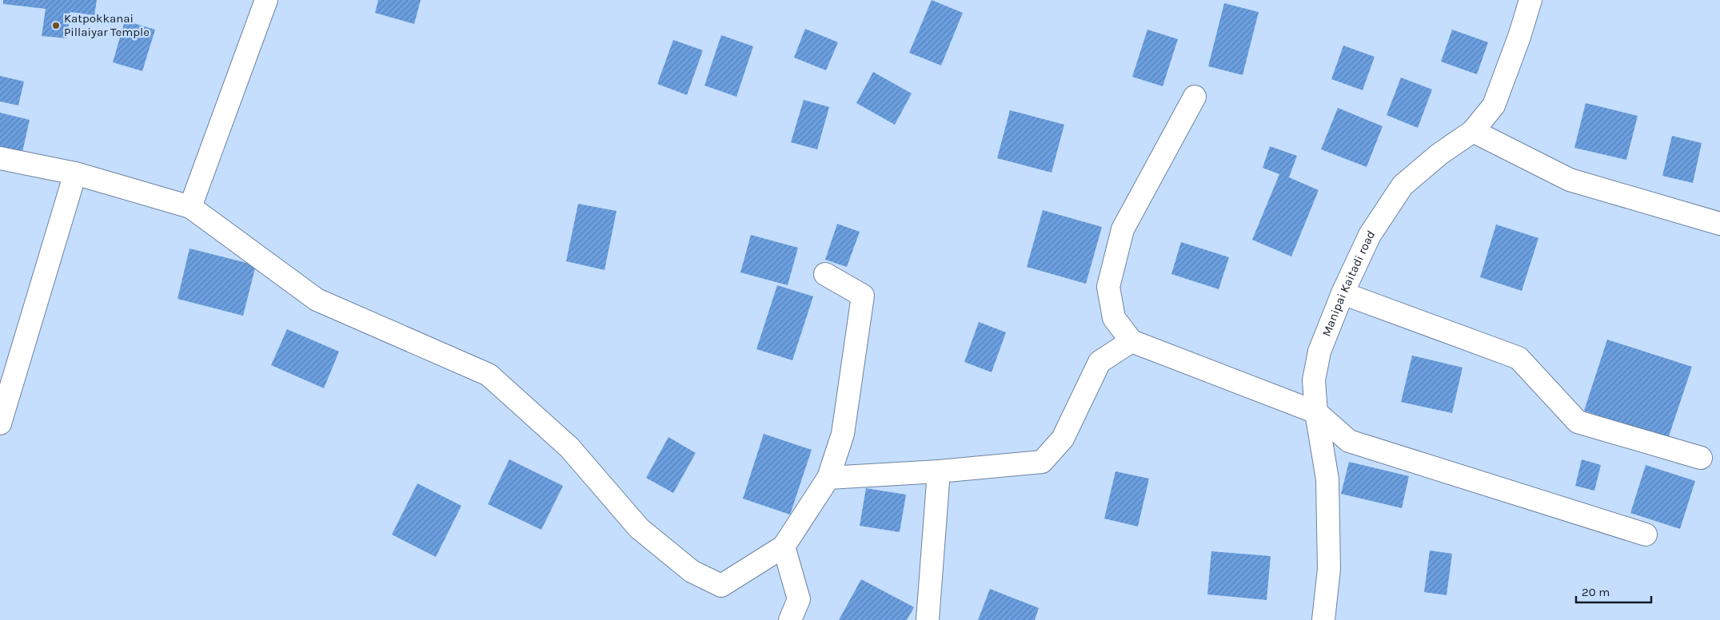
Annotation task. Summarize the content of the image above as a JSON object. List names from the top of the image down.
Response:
{
  "streets": {
    "street": ["Manipai Kaitadi road"]
  },
  "places": ["Katpokkanai Pillaiyar Temple"],
  "scale_bar": "20 m"
}
